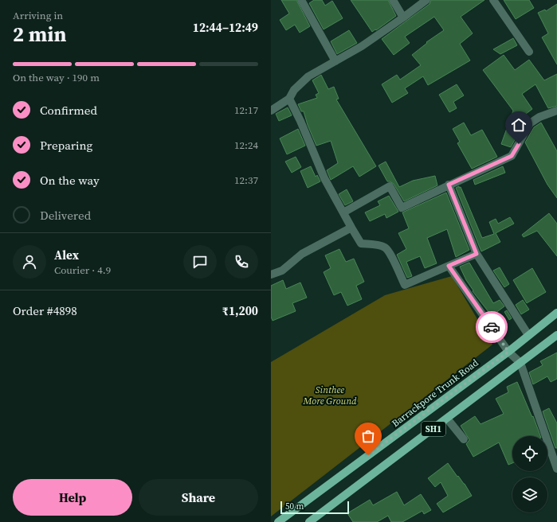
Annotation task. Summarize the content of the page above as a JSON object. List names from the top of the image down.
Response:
{
  "streets": {
    "main road": ["Barrackpore Trunk Road", "SH1"]
  },
  "parks": ["Sinthee More Ground"],
  "scale_bar": "50 m",
  "page": {
    "heading": ["2 min", "Arriving in", "12:44–12:49"],
    "panel": [
      "Alex",
      "Courier · 4.9",
      "Order #4898",
      "₹1,200"
    ],
    "bar": "On the way · 190 m",
    "list": [
      ["Confirmed", "12:17"],
      ["Preparing", "12:24"],
      ["On the way", "12:37"],
      "Delivered"
    ],
    "buttons": ["Help", "Share"],
    "scale": "50 m"
  }
}
